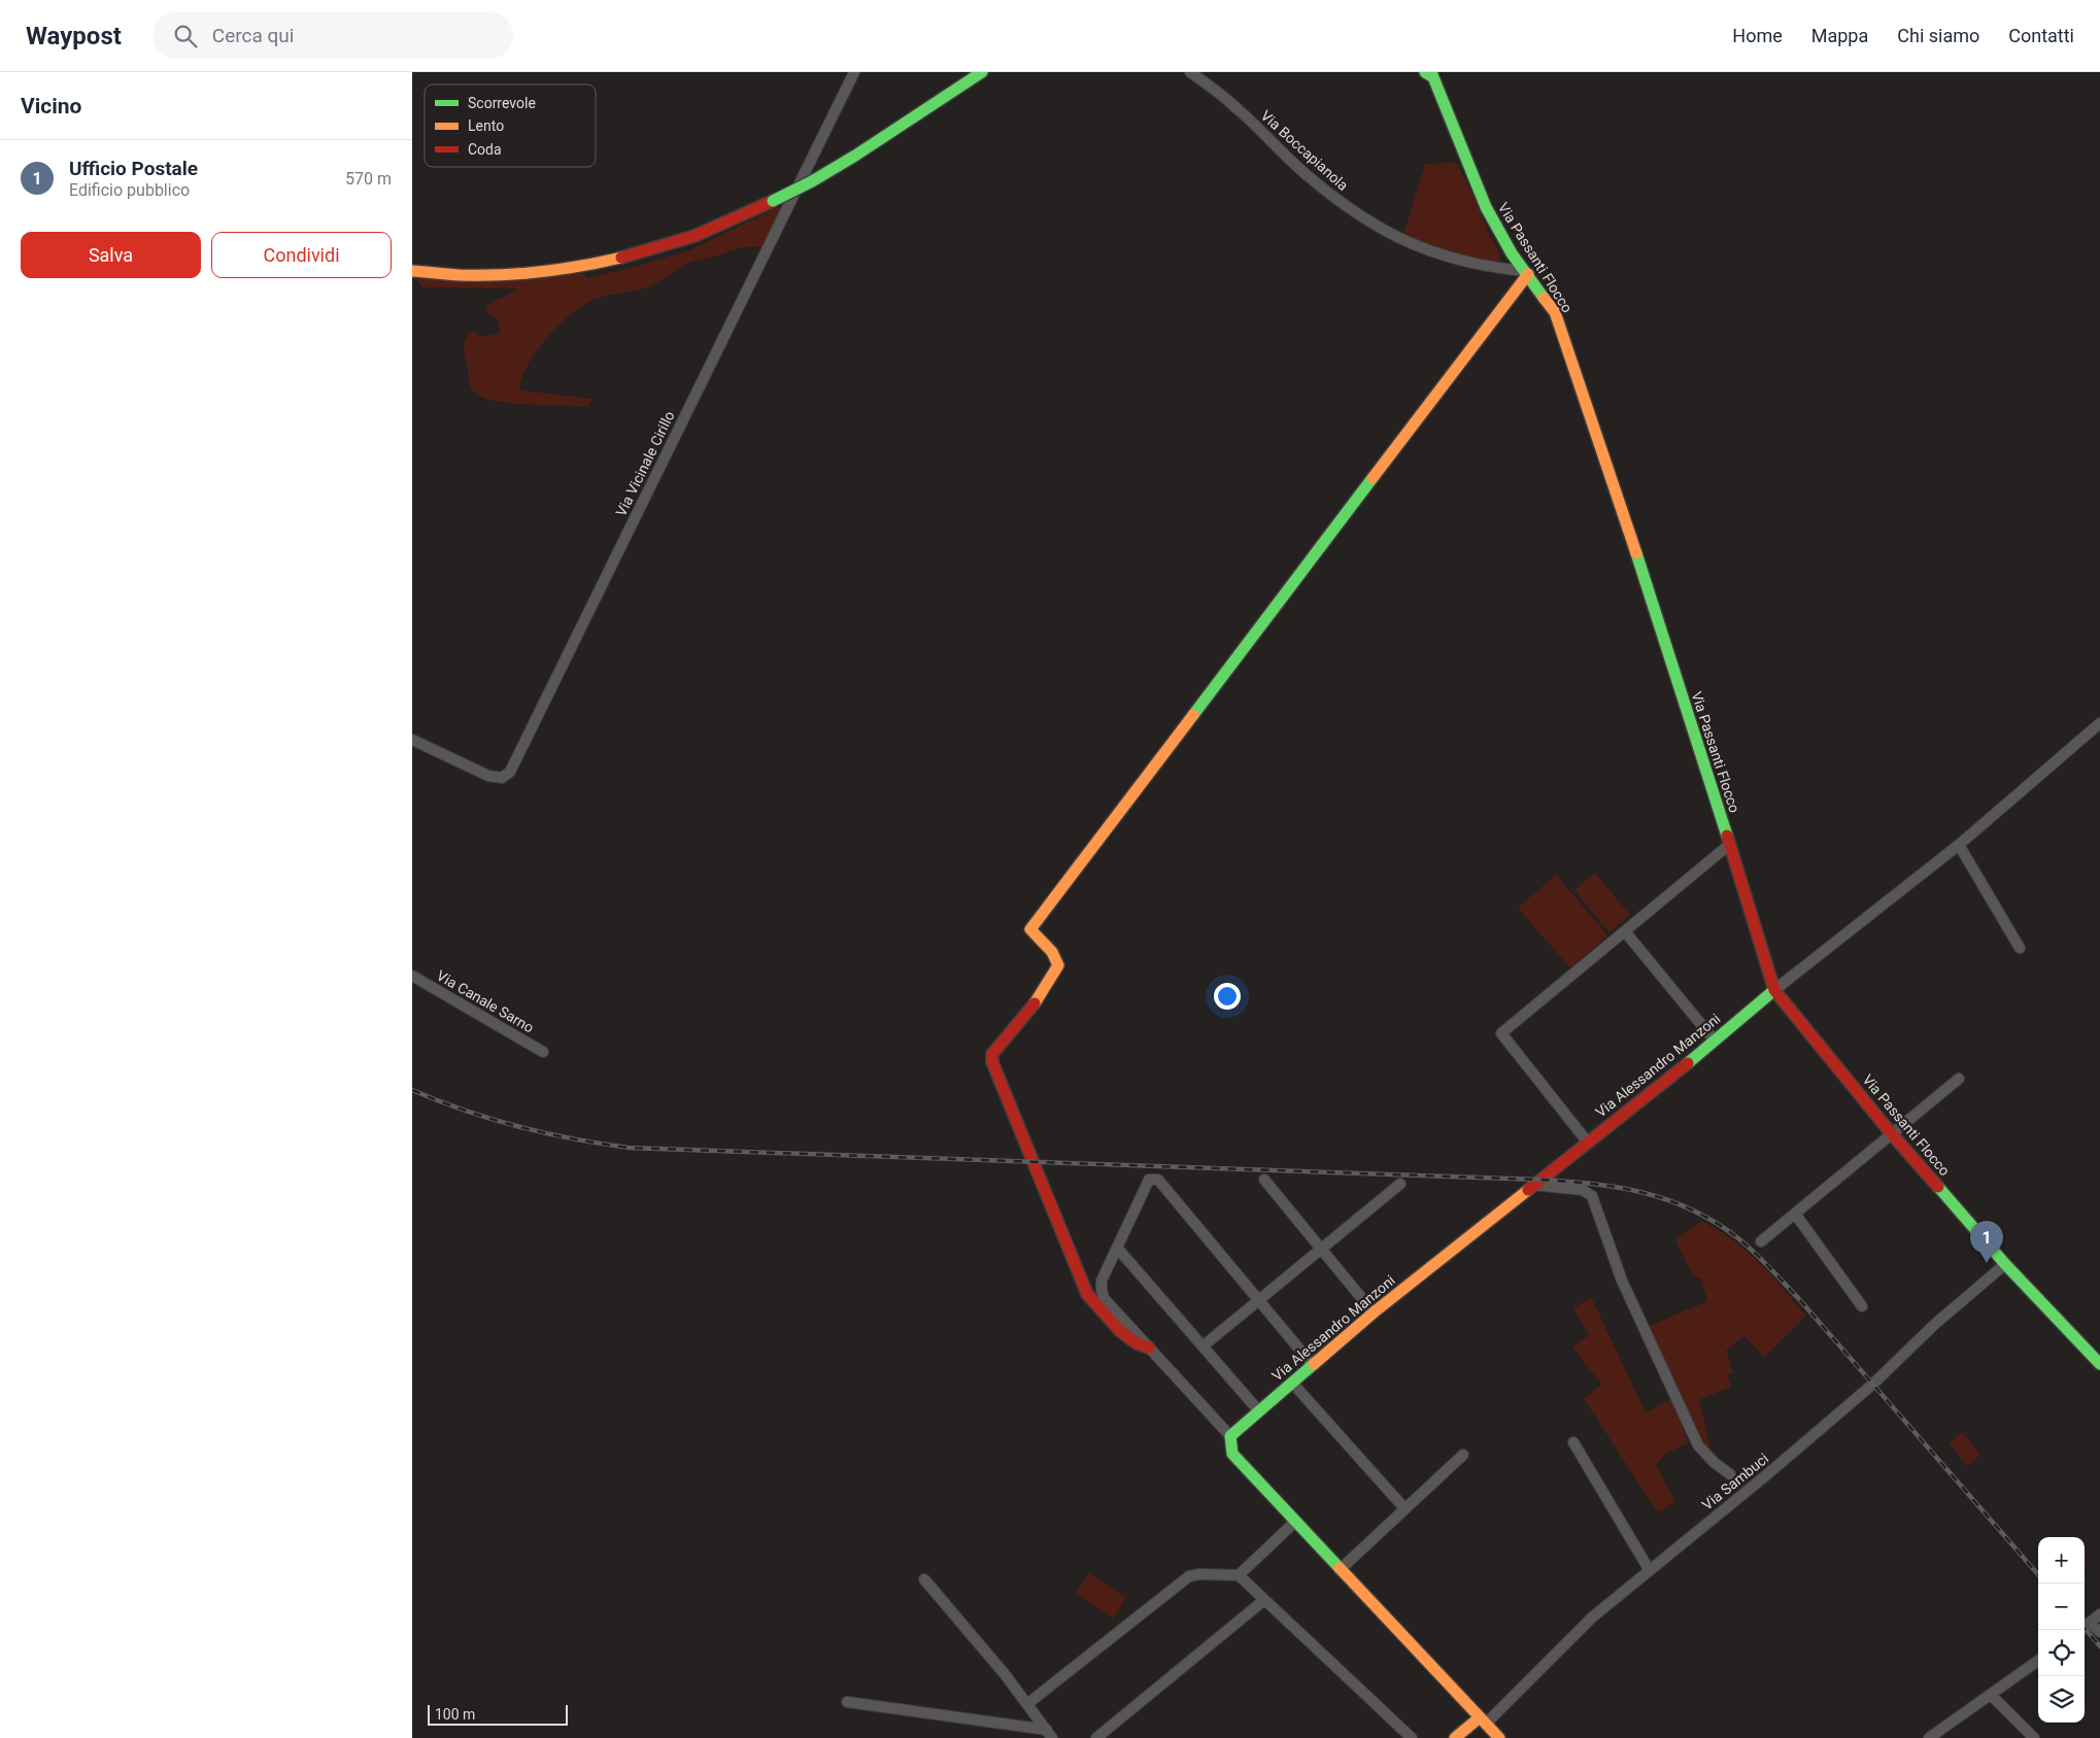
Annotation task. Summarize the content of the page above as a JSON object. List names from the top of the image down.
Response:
{
  "streets": {
    "main road": ["Via Passanti Flocco", "Via Alessandro Manzoni"],
    "street": [
      "Via Boccapianola",
      "Via Vicinale Cirillo",
      "Via Canale Sarno",
      "Via Sambuci"
    ]
  },
  "crossings": [
    ["Via Boccapianola", "Via Passanti Flocco"],
    ["Via Passanti Flocco", "Via Alessandro Manzoni"],
    ["Via Passanti Flocco", "Via Sambuci"]
  ],
  "legend": ["Scorrevole", "Lento", "Coda"],
  "scale_bar": "100 m",
  "page": {
    "header": "Waypost",
    "search": "Cerca qui",
    "nav": [
      "Home",
      "Mappa",
      "Chi siamo",
      "Contatti"
    ],
    "heading": "Vicino",
    "list": [
      {
        "mark": "1",
        "name": "Ufficio Postale",
        "note": "Edificio pubblico",
        "value": "570 m"
      }
    ],
    "buttons": ["Salva", "Condividi"],
    "pins": "1",
    "map_buttons": ["+", "−"],
    "scale": "100 m"
  }
}
